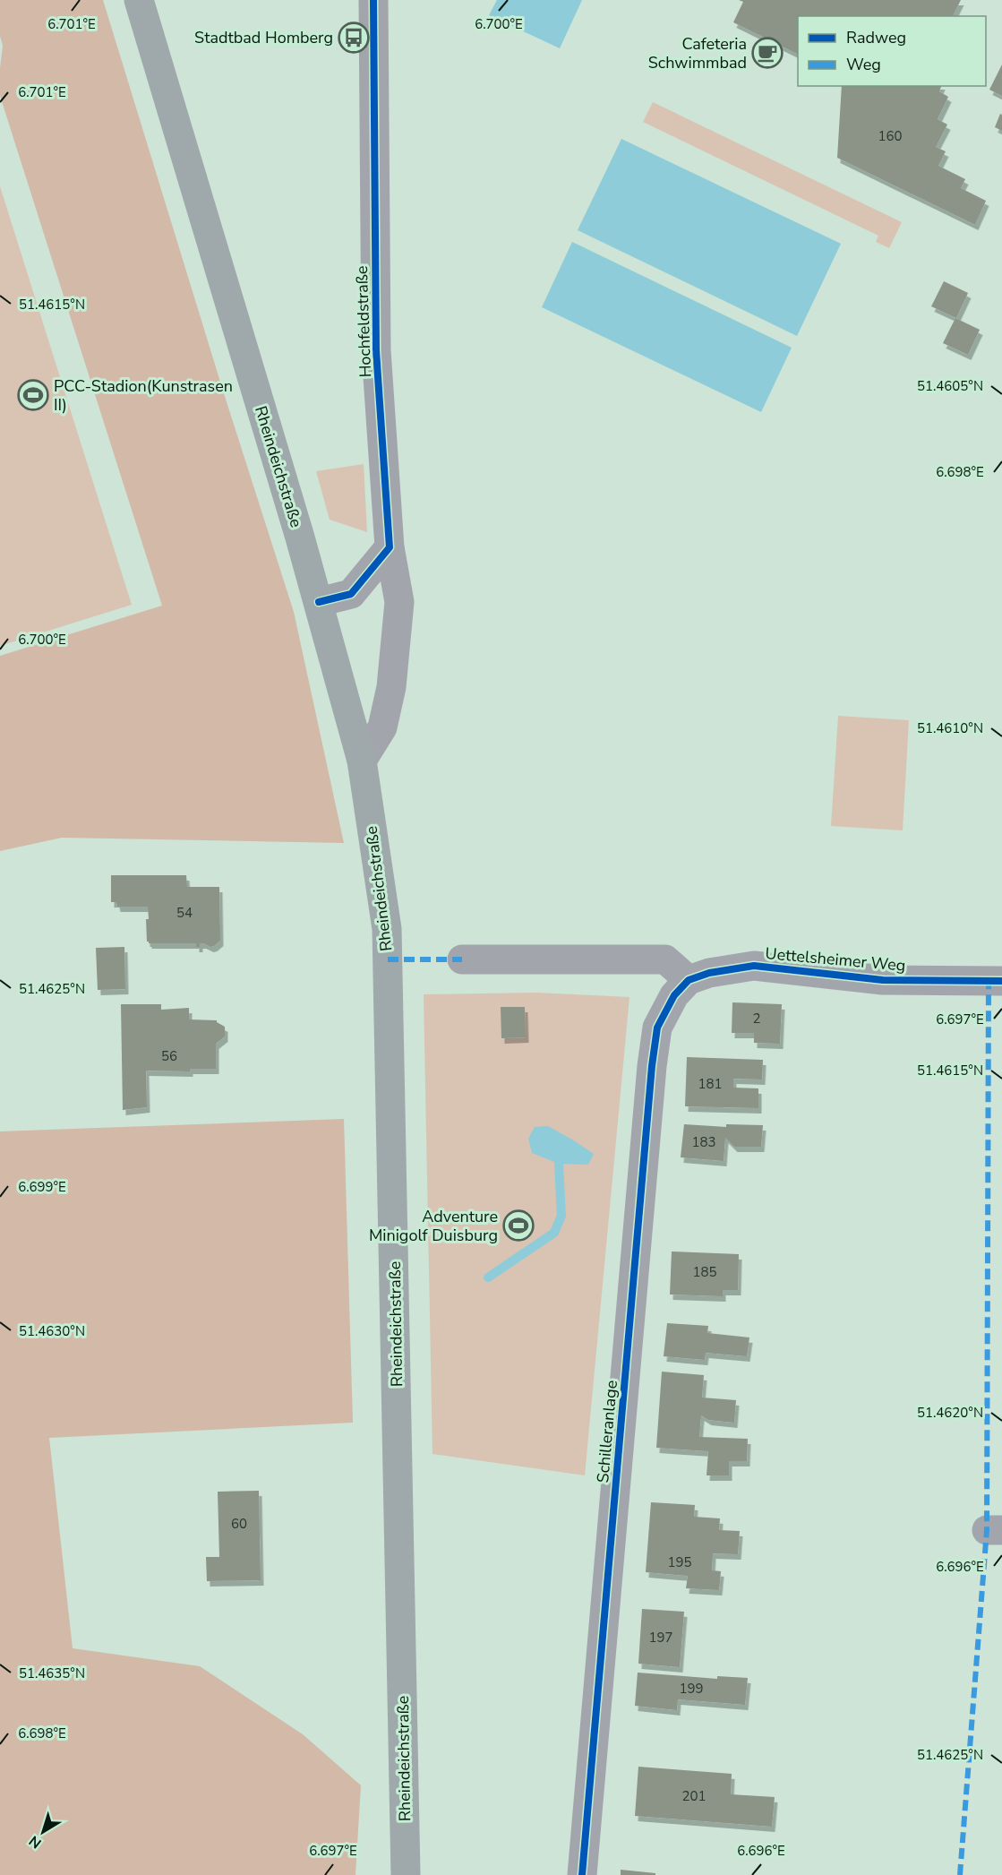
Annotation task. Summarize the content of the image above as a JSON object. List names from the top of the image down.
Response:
{
  "streets": {
    "main road": ["Rheindeichstraße"],
    "street": ["Hochfeldstraße", "Uettelsheimer Weg", "Schilleranlage"]
  },
  "crossings": [
    ["Hochfeldstraße", "Rheindeichstraße"],
    ["Uettelsheimer Weg", "Schilleranlage"]
  ],
  "places": {
    "bus stop": ["Stadtbad Homberg"],
    "cafe": ["Cafeteria Schwimmbad"],
    "sports": ["PCC-Stadion(Kunstrasen II)", "Adventure Minigolf Duisburg"]
  },
  "house_numbers": [
    "160",
    "54",
    "2",
    "56",
    "181",
    "183",
    "185",
    "60",
    "195",
    "197",
    "199",
    "201"
  ],
  "legend": ["Radweg", "Weg"],
  "north": "bottom left",
  "coordinates": [
    "6.700°E",
    "6.701°E",
    "51.4615°N",
    "51.4605°N",
    "6.698°E",
    "51.4610°N",
    "51.4625°N",
    "6.697°E",
    "6.699°E",
    "51.4630°N",
    "51.4620°N",
    "6.696°E",
    "51.4635°N"
  ]
}
